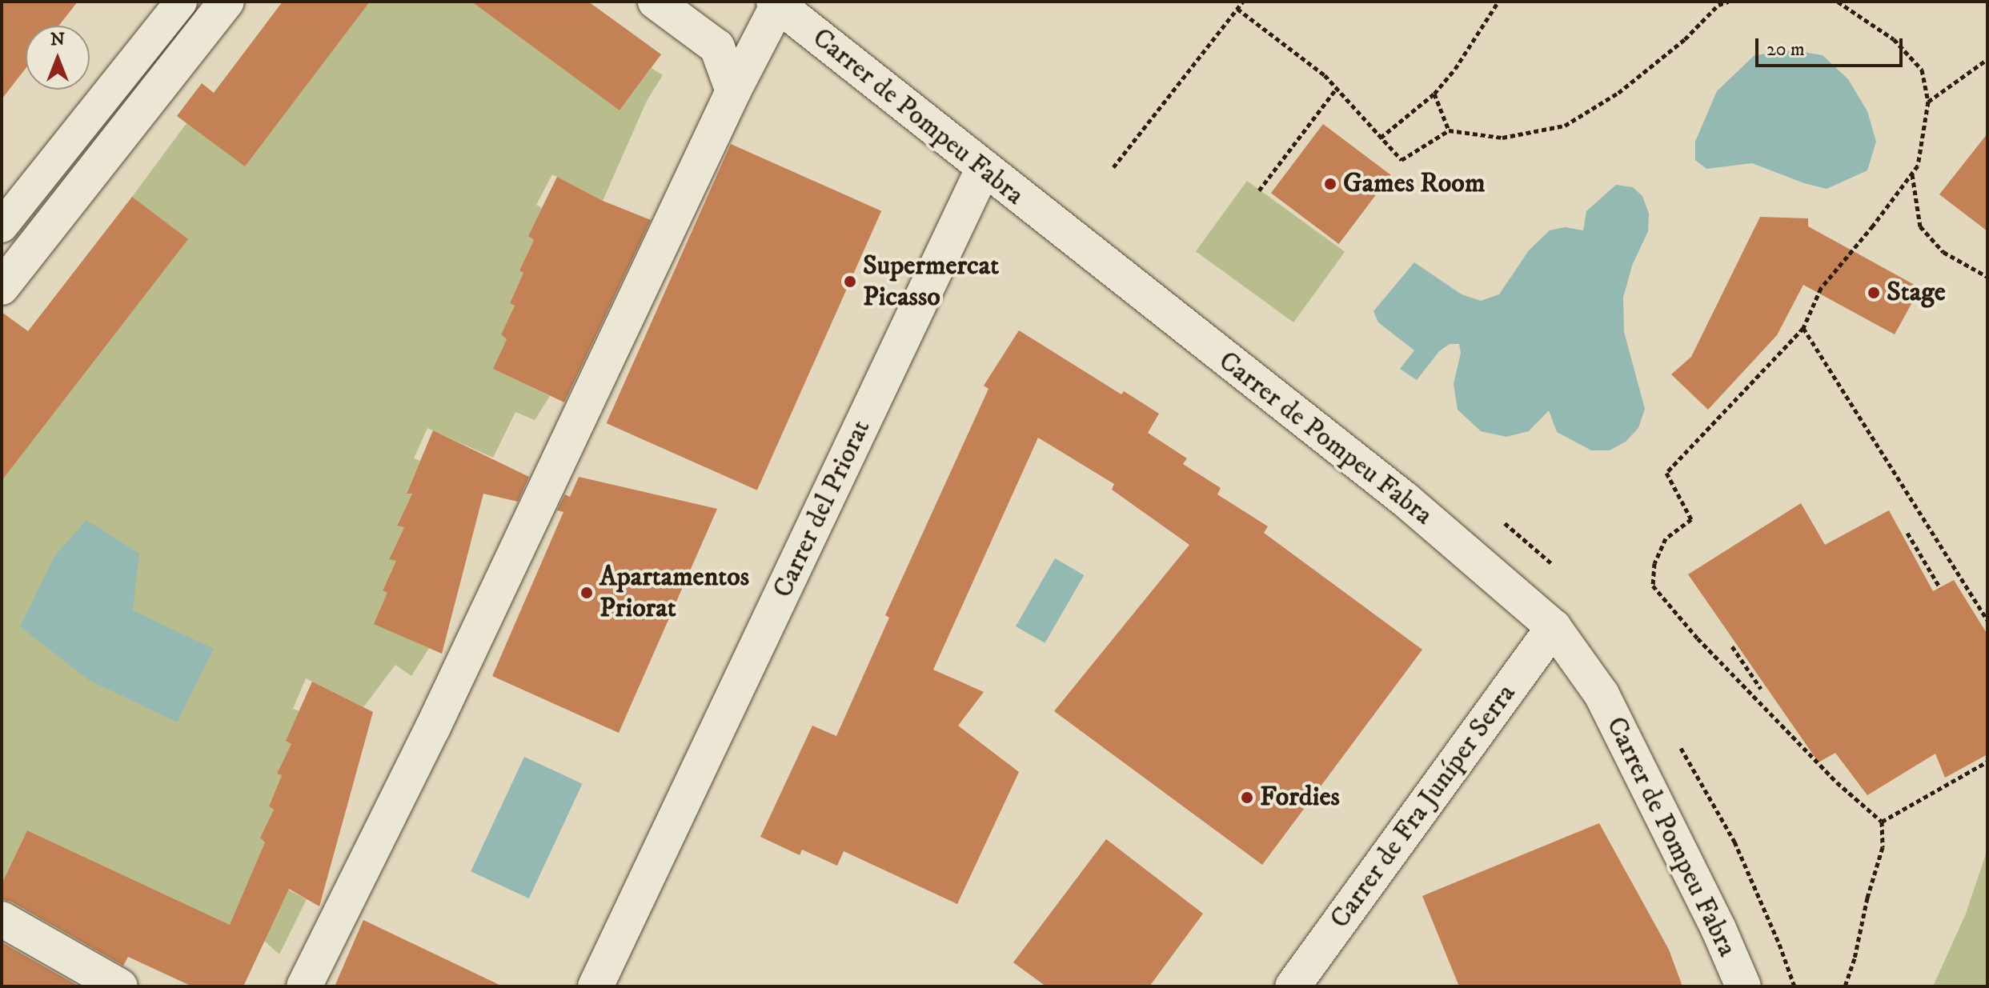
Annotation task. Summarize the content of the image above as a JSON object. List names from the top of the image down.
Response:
{
  "streets": {
    "street": ["Carrer de Pompeu Fabra", "Carrer del Priorat", "Carrer de Fra Juníper Serra"]
  },
  "crossings": [
    ["Carrer de Pompeu Fabra", "Carrer del Priorat"],
    ["Carrer de Pompeu Fabra", "Carrer de Fra Juníper Serra"]
  ],
  "places": [
    "Games Room",
    "Supermercat Picasso",
    "Stage",
    "Apartamentos Priorat",
    "Fordies"
  ],
  "scale_bar": "20 m",
  "north": "top"
}
